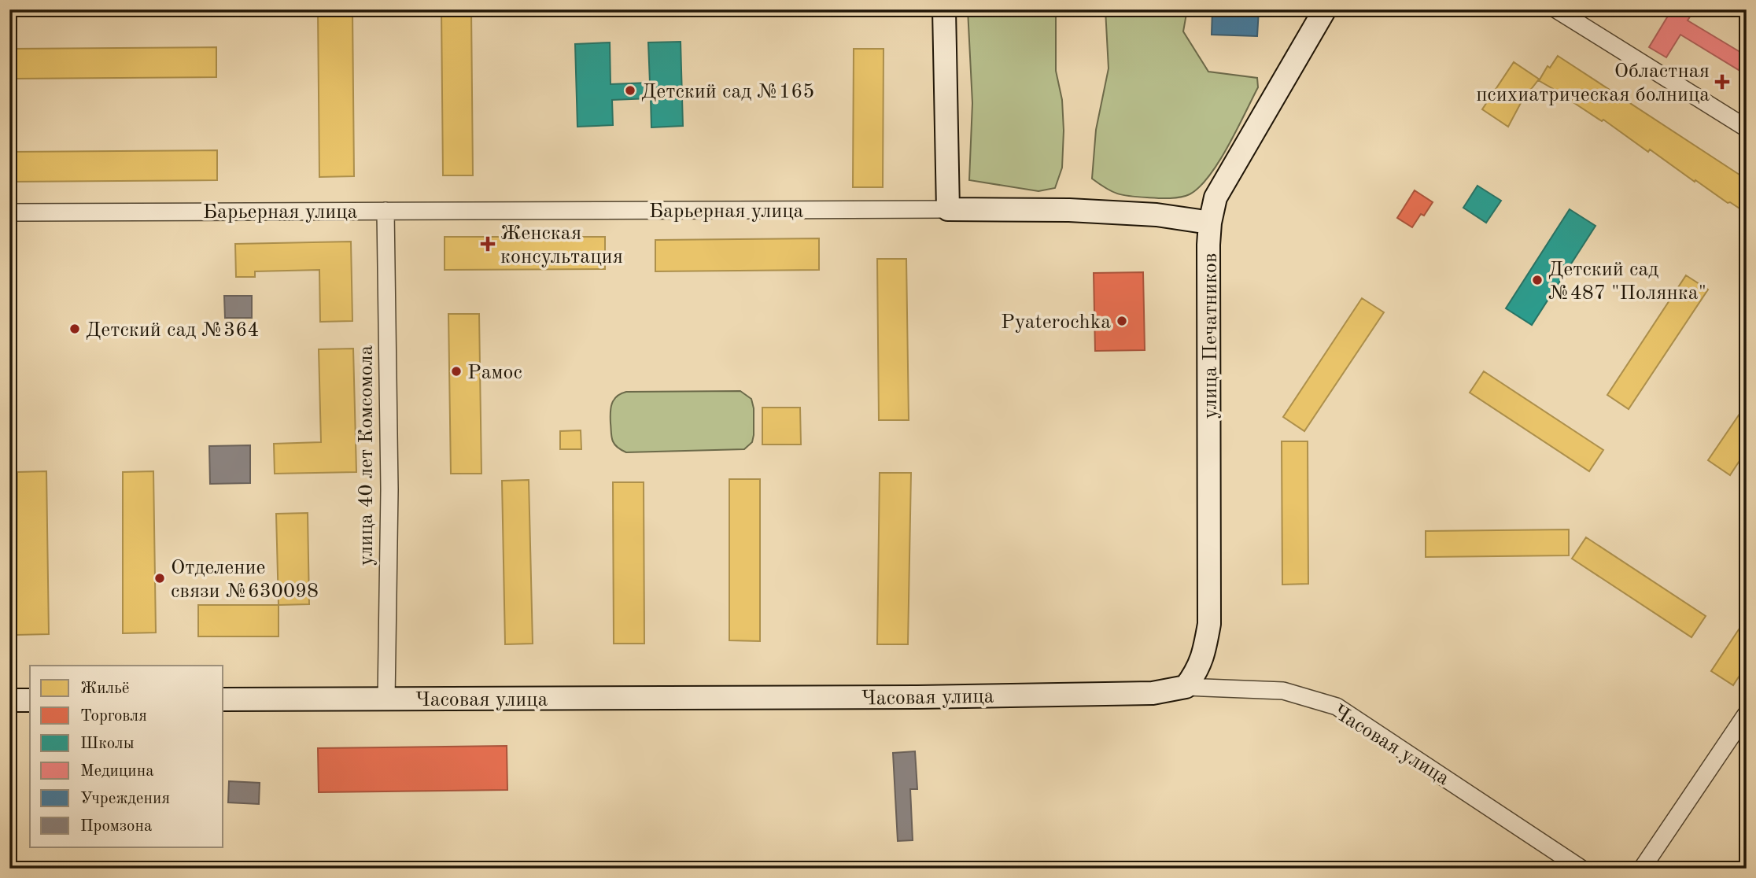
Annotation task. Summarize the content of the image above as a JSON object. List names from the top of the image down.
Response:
{
  "streets": {
    "main road": ["Барьерная улица", "улица Печатников", "Часовая улица"],
    "street": ["улица 40 лет Комсомола"]
  },
  "crossings": [
    ["Барьерная улица", "улица Печатников"],
    ["Барьерная улица", "улица 40 лет Комсомола"],
    ["улица Печатников", "Часовая улица"],
    ["улица 40 лет Комсомола", "Часовая улица"]
  ],
  "places": {
    "health": ["Областная психиатрическая болница", "Женская консультация"],
    "other": [
      "Детский сад №165",
      "Детский сад №487 \"Полянка\"",
      "Pyaterochka",
      "Детский сад №364",
      "Рамос",
      "Отделение связи №630098"
    ]
  },
  "legend": [
    "Жильё",
    "Торговля",
    "Школы",
    "Медицина",
    "Учреждения",
    "Промзона"
  ]
}
